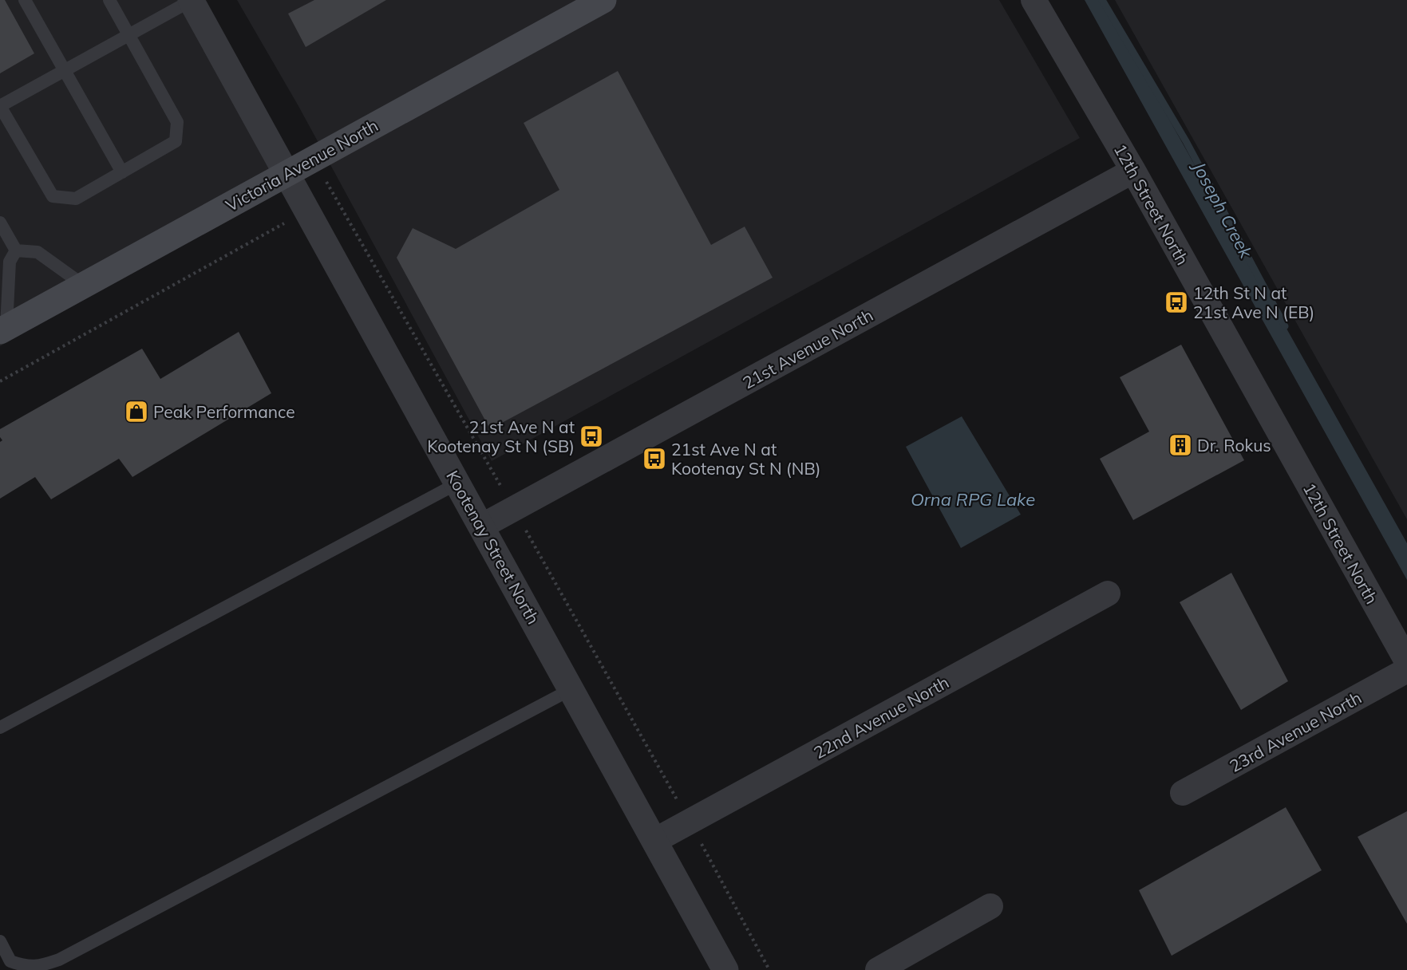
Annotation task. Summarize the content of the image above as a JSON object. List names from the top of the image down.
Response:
{
  "streets": {
    "main road": ["Victoria Avenue North"],
    "street": [
      "12th Street North",
      "21st Avenue North",
      "Kootenay Street North",
      "22nd Avenue North",
      "23rd Avenue North"
    ]
  },
  "crossings": [
    ["Victoria Avenue North", "Kootenay Street North"],
    ["12th Street North", "21st Avenue North"],
    ["21st Avenue North", "Kootenay Street North"],
    ["Kootenay Street North", "22nd Avenue North"]
  ],
  "water": ["Joseph Creek", "Orna RPG Lake"],
  "places": {
    "bus stop": ["12th St N at 21st Ave N (EB)", "21st Ave N at Kootenay St N (SB)", "21st Ave N at Kootenay St N (NB)"],
    "shop": ["Peak Performance"],
    "building": ["Dr. Rokus"]
  }
}
